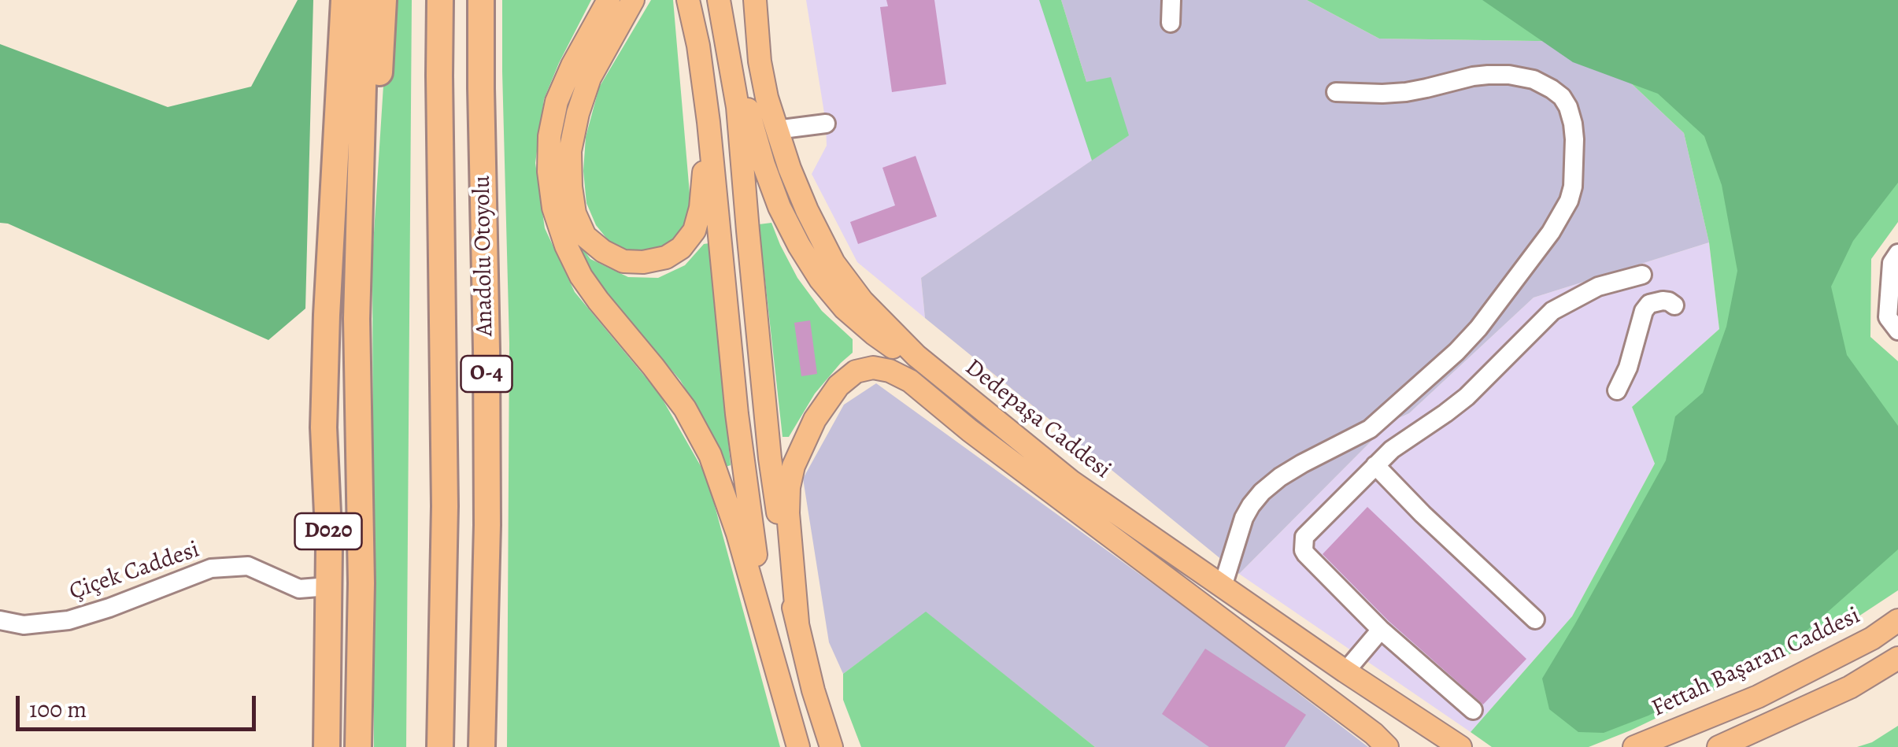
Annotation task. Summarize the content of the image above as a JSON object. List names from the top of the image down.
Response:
{
  "streets": {
    "highway": ["Anadolu Otoyolu", "O-4", "D020"],
    "main road": ["Dedepaşa Caddesi", "Fettah Başaran Caddesi"],
    "street": ["Çiçek Caddesi"]
  },
  "crossings": [
    ["D020", "Çiçek Caddesi"]
  ],
  "scale_bar": "100 m"
}
